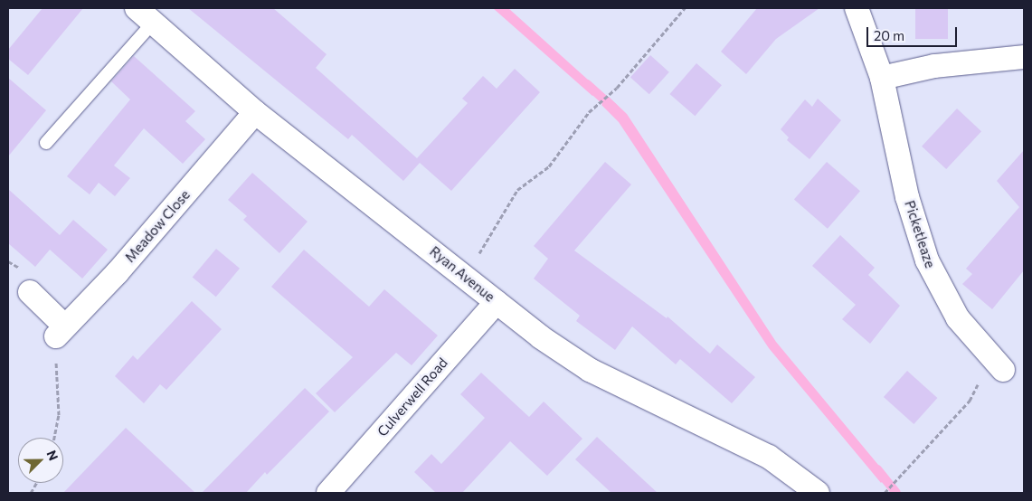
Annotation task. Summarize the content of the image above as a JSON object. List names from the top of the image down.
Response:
{
  "streets": {
    "street": [
      "Meadow Close",
      "Picketleaze",
      "Ryan Avenue",
      "Culverwell Road"
    ]
  },
  "crossings": [
    ["Meadow Close", "Ryan Avenue"],
    ["Ryan Avenue", "Culverwell Road"]
  ],
  "scale_bar": "20 m",
  "north": "top right"
}
